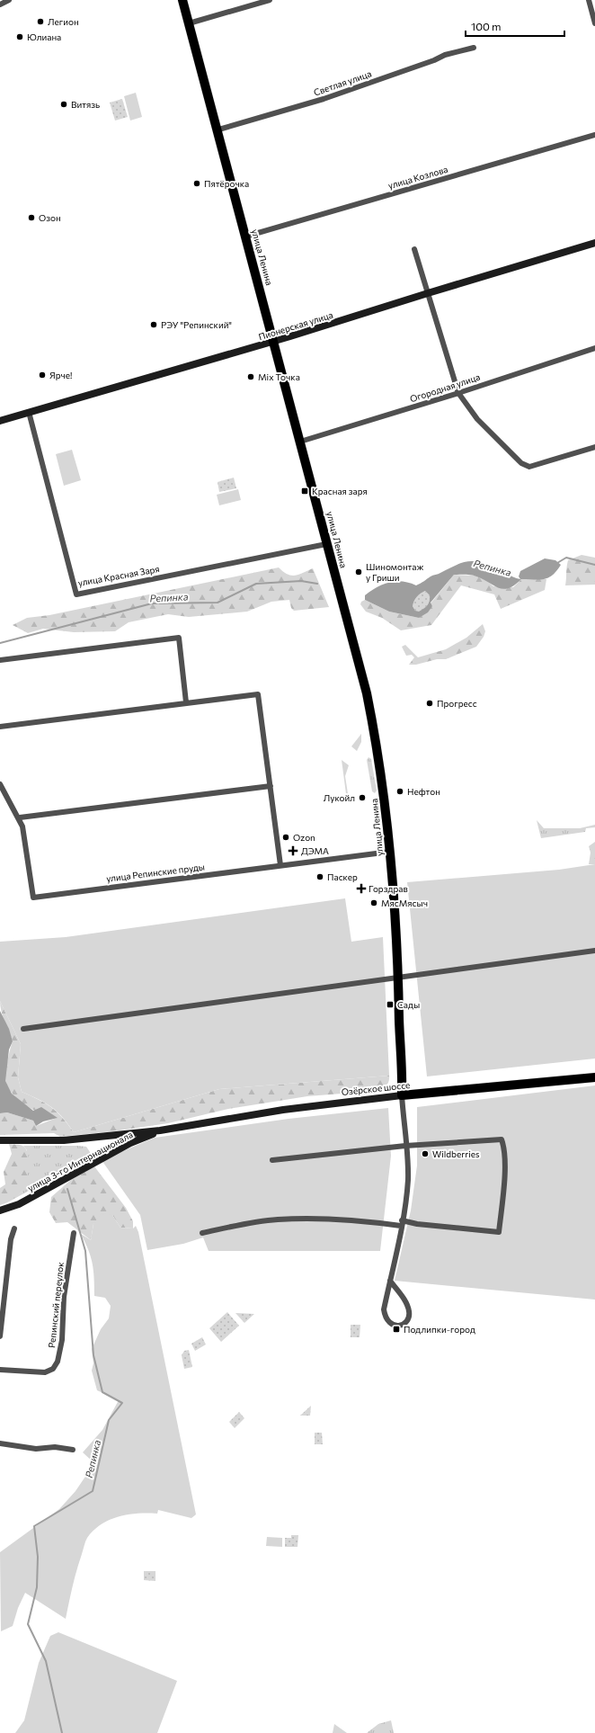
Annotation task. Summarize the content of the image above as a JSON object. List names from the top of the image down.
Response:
{
  "streets": {
    "main road": ["улица Ленина", "Озёрское шоссе"],
    "street": [
      "Светлая улица",
      "улица Козлова",
      "Пионерская улица",
      "Огородная улица",
      "улица Красная Заря",
      "улица Репинские пруды",
      "улица 3-го Интернационала",
      "Репинский переулок"
    ]
  },
  "crossings": [
    ["Светлая улица", "улица Ленина"],
    ["улица Козлова", "улица Ленина"],
    ["улица Ленина", "Пионерская улица"],
    ["улица Ленина", "Огородная улица"],
    ["улица Ленина", "улица Красная Заря"],
    ["улица Ленина", "Озёрское шоссе"],
    ["Пионерская улица", "улица Красная Заря"],
    ["Озёрское шоссе", "улица 3-го Интернационала"]
  ],
  "water": ["Репинка"],
  "places": {
    "other": [
      "Легион",
      "Юлиана",
      "Витязь",
      "Пятёрочка",
      "Озон",
      "РЭУ \"Репинский\"",
      "Ярче!",
      "Mix Точка",
      "Шиномонтаж у Гриши",
      "Прогресс",
      "Нефтон",
      "Лукойл",
      "Ozon",
      "Паскер",
      "МясМясыч",
      "Wildberries"
    ],
    "transit": ["Красная заря", "Сады", "Подлипки-город"],
    "health": ["ДЭМА", "Горздрав"]
  },
  "scale_bar": "100 m"
}
